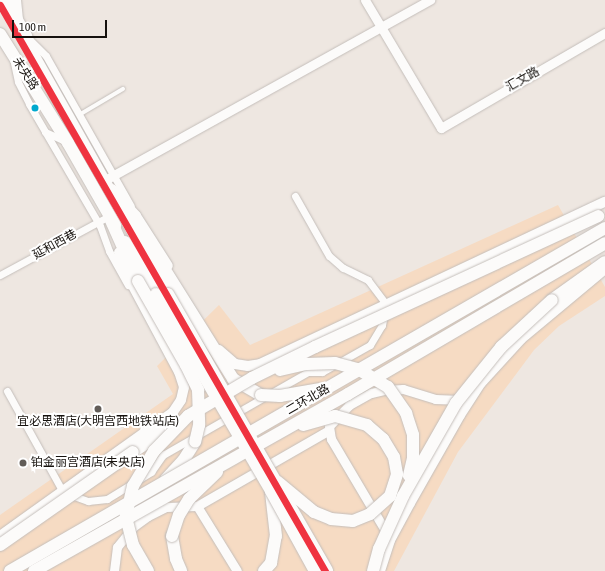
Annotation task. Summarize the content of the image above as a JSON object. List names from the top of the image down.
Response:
{
  "streets": {
    "main road": ["未央路", "二环北路"],
    "street": ["汇文路", "延和西巷"]
  },
  "crossings": [
    ["未央路", "延和西巷"]
  ],
  "places": ["宜必思酒店(大明宫西地铁站店)", "铂金丽宫酒店(未央店)"],
  "scale_bar": "100 m"
}
